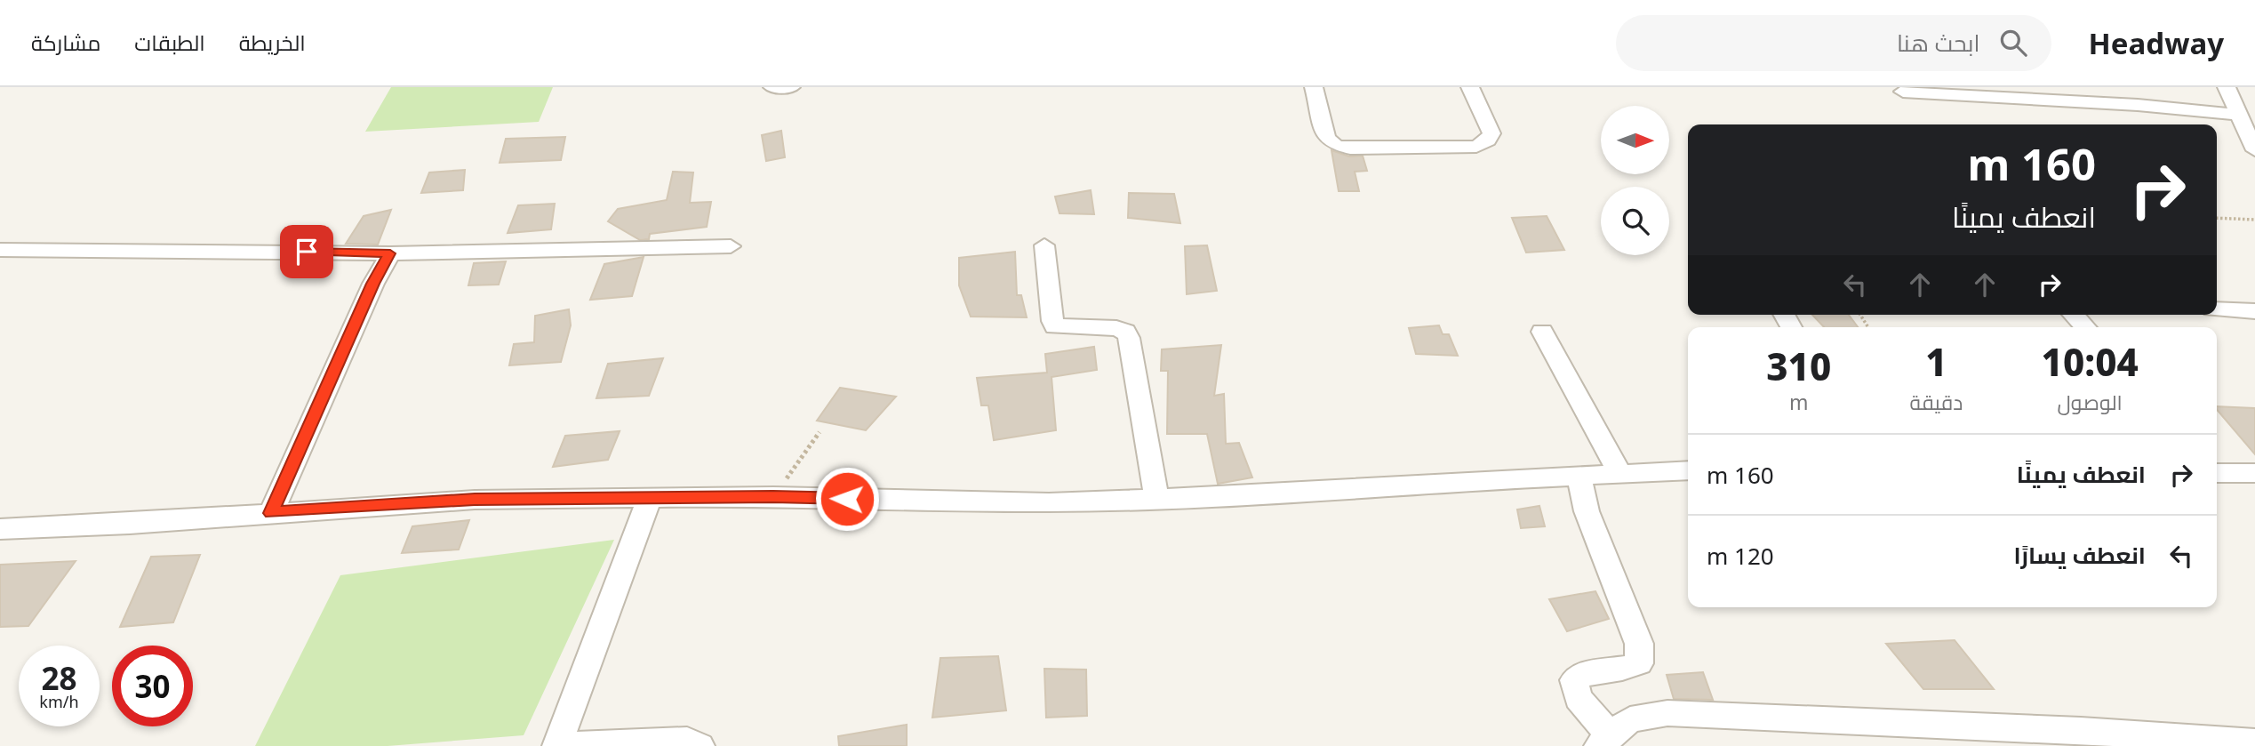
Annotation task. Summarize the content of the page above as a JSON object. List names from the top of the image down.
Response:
{
  "north": "right",
  "page": {
    "header": "Headway",
    "search": "ابحث هنا",
    "nav": ["الخريطة", "الطبقات", "مشاركة"],
    "turn": ["160 m", "انعطف يمينًا"],
    "eta": [
      "10:04",
      "الوصول",
      "1",
      "دقيقة",
      "310",
      "m"
    ],
    "list": [
      {
        "name": "انعطف يمينًا",
        "value": "160 m"
      },
      {
        "name": "انعطف يسارًا",
        "value": "120 m"
      }
    ],
    "speed": "28 km/h",
    "limit": "30"
  }
}
